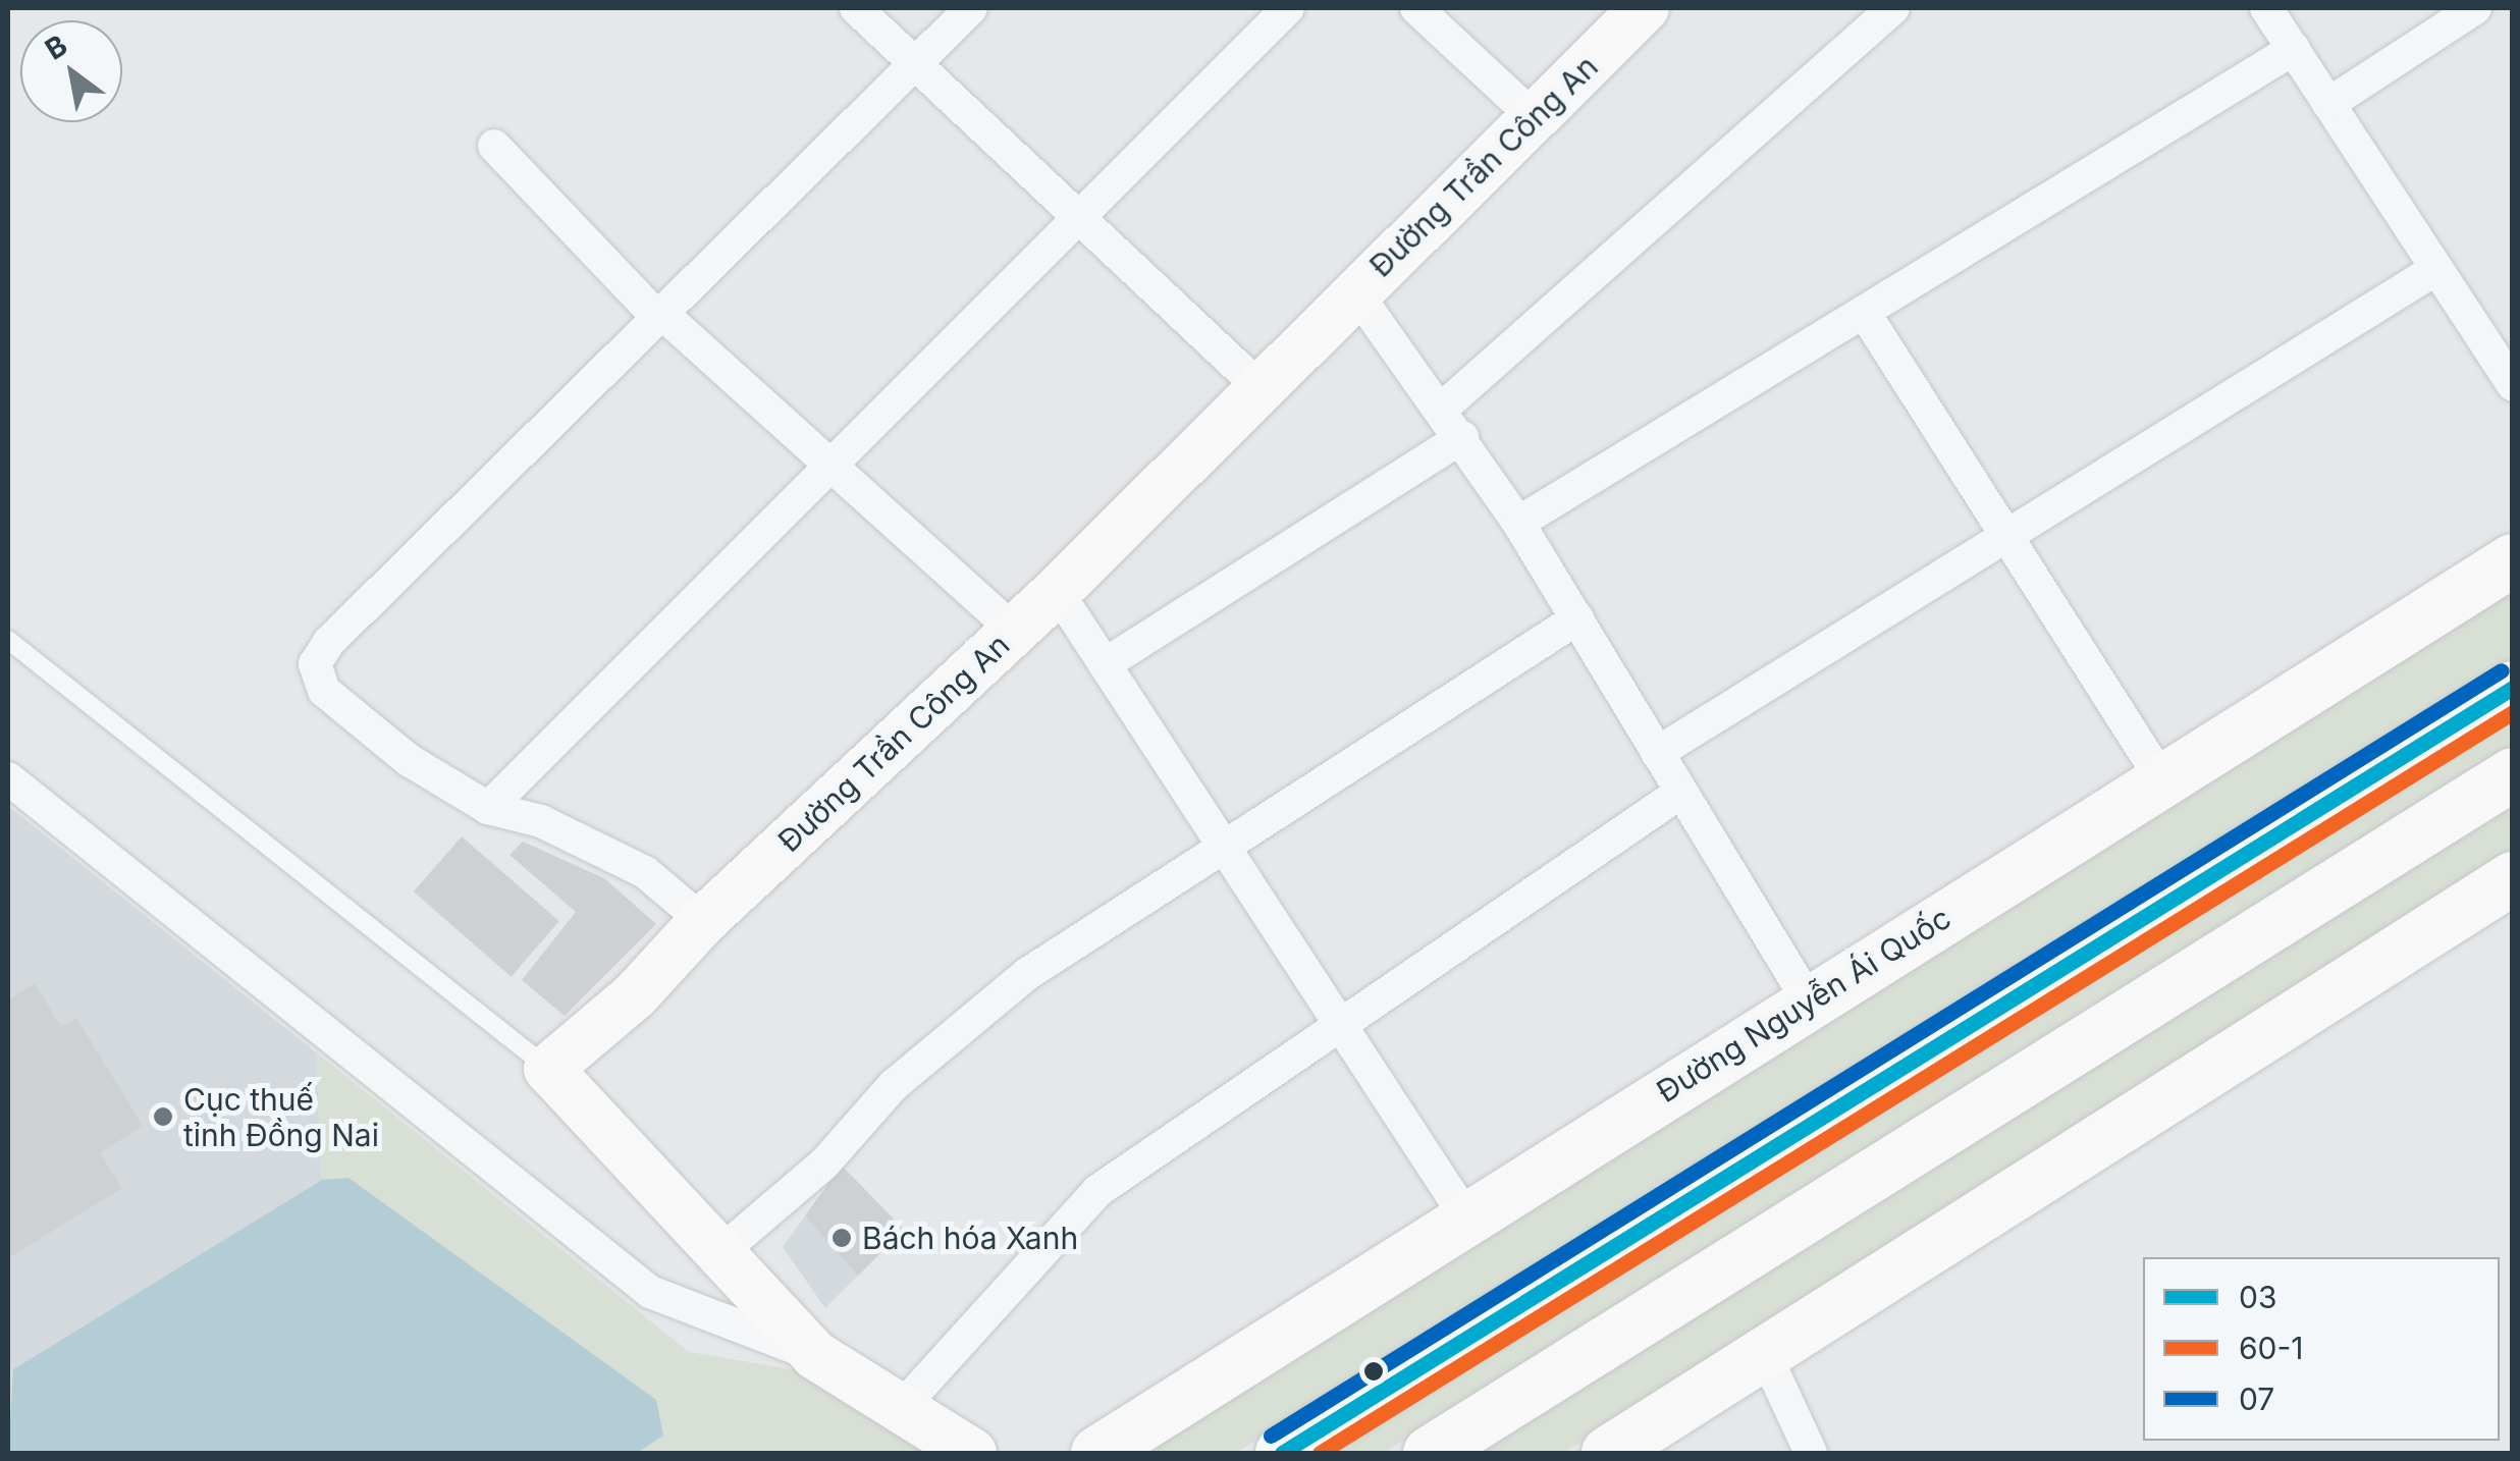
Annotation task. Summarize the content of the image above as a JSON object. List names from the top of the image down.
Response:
{
  "streets": {
    "main road": ["Đường Nguyễn Ái Quốc"],
    "street": ["Đường Trần Công An"]
  },
  "places": ["Cục thuế tỉnh Đồng Nai", "Bách hóa Xanh"],
  "lines": ["transit line 07", "transit line 03", "transit line 60-1"],
  "legend": ["03", "60-1", "07"],
  "north": "top left"
}
